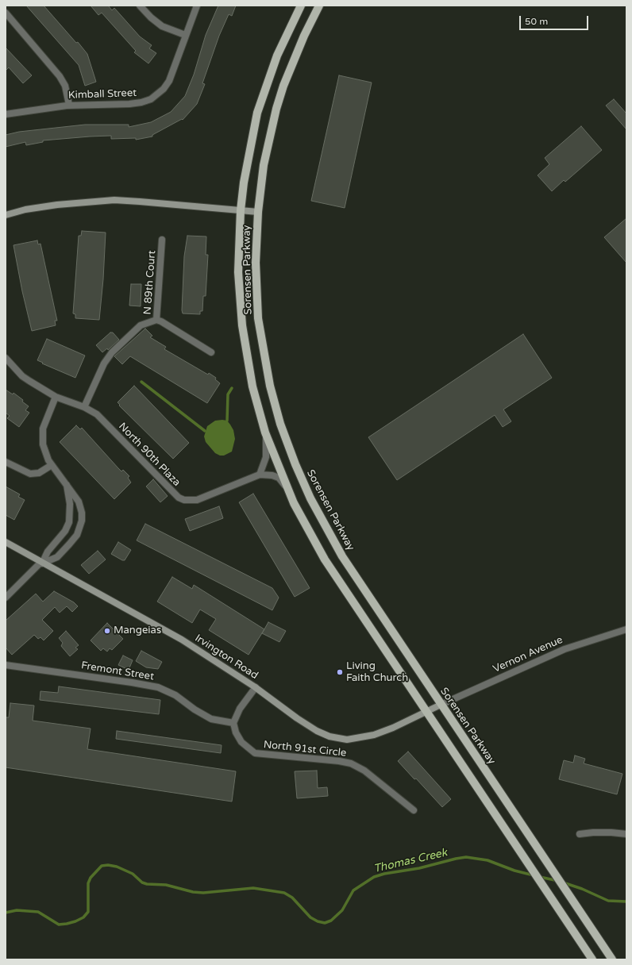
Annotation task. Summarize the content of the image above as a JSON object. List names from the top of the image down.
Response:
{
  "streets": {
    "main road": ["Sorensen Parkway"],
    "street": [
      "Kimball Street",
      "N 89th Court",
      "North 90th Plaza",
      "Vernon Avenue",
      "Irvington Road",
      "Fremont Street",
      "North 91st Circle"
    ]
  },
  "crossings": [
    ["Sorensen Parkway", "Vernon Avenue"],
    ["Sorensen Parkway", "Irvington Road"],
    ["Vernon Avenue", "Irvington Road"],
    ["Fremont Street", "North 91st Circle"]
  ],
  "water": ["Thomas Creek"],
  "places": ["Mangeias", "Living Faith Church"],
  "scale_bar": "50 m"
}
